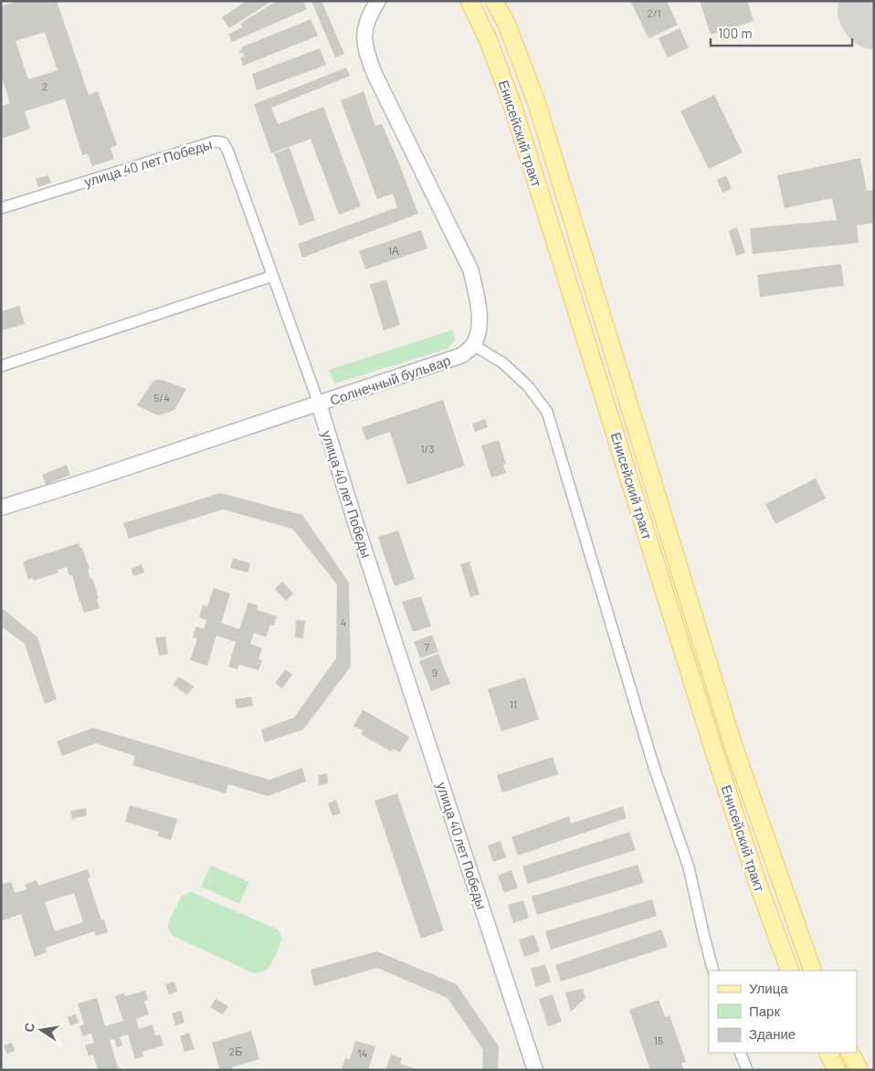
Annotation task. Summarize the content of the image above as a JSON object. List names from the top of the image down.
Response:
{
  "streets": {
    "main road": ["Енисейский тракт", "улица 40 лет Победы", "Солнечный бульвар"]
  },
  "crossings": [
    ["улица 40 лет Победы", "Солнечный бульвар"]
  ],
  "house_numbers": [
    "2/1",
    "2",
    "1А",
    "5/4",
    "1/3",
    "4",
    "7",
    "9",
    "11",
    "15",
    "2Б",
    "14"
  ],
  "legend": ["Улица", "Парк", "Здание"],
  "scale_bar": "100 m",
  "north": "left"
}
